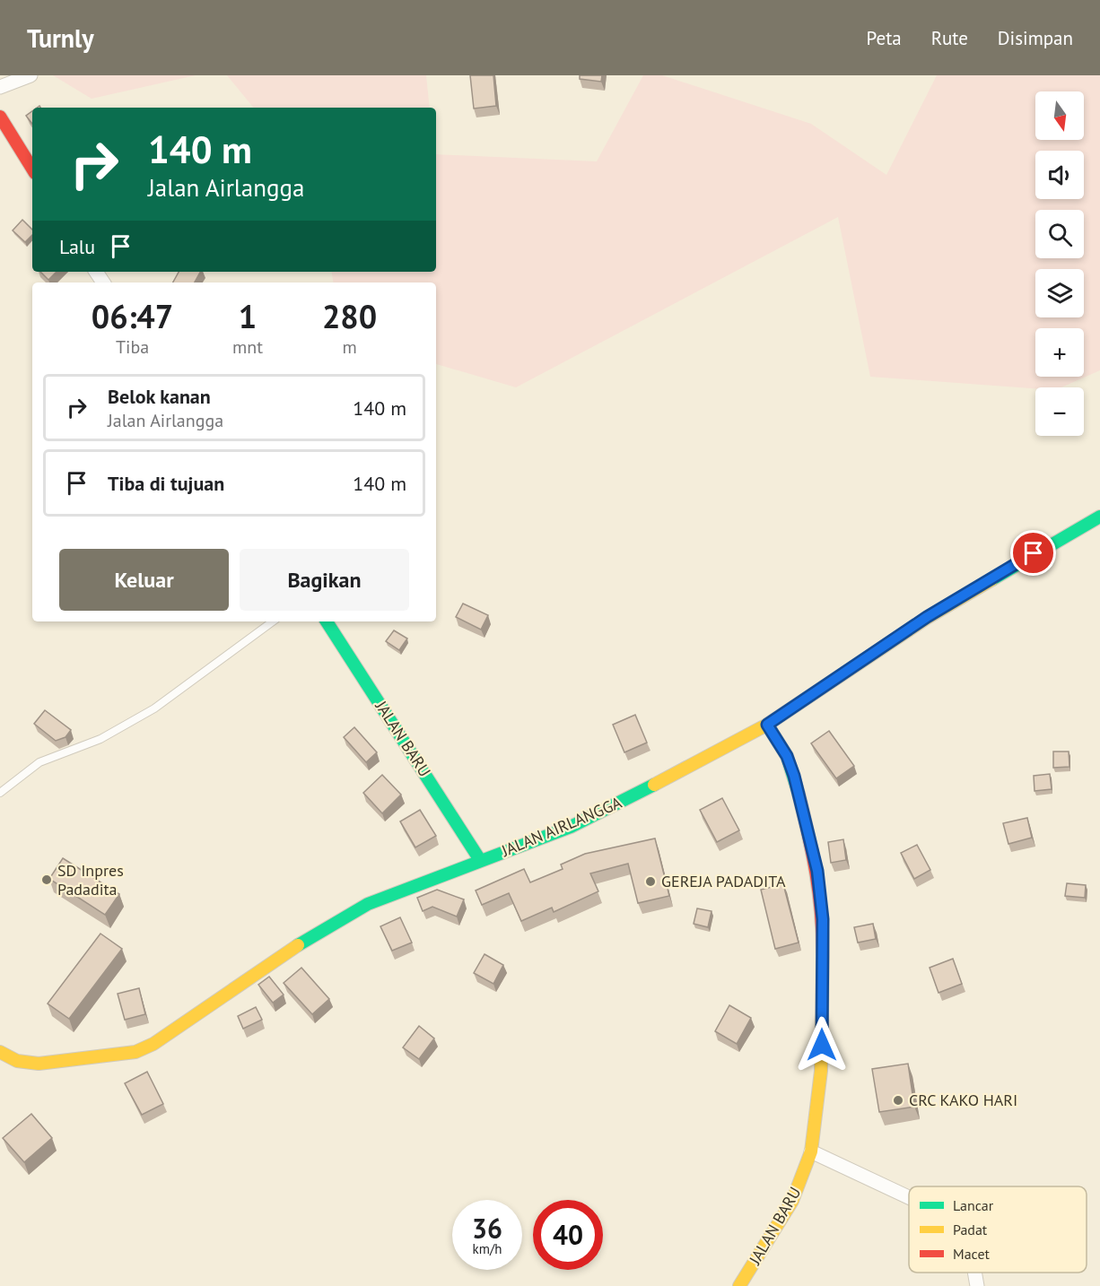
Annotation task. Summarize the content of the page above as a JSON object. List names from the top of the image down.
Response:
{
  "streets": {
    "street": ["JALAN BARU", "JALAN AIRLANGGA"]
  },
  "crossings": [
    ["JALAN BARU", "JALAN AIRLANGGA"]
  ],
  "places": ["SD Inpres Padadita", "GEREJA PADADITA", "CRC KAKO HARI"],
  "legend": ["Lancar", "Padat", "Macet"],
  "north": "bottom",
  "page": {
    "header": "Turnly",
    "nav": ["Peta", "Rute", "Disimpan"],
    "map_buttons": ["+", "−"],
    "turn": ["140 m", "Jalan Airlangga"],
    "then": "Lalu",
    "eta": [
      "06:47",
      "Tiba",
      "1",
      "mnt",
      "280",
      "m"
    ],
    "list": [
      {
        "name": "Belok kanan",
        "note": "Jalan Airlangga",
        "value": "140 m"
      },
      {
        "name": "Tiba di tujuan",
        "value": "140 m"
      }
    ],
    "buttons": ["Keluar", "Bagikan"],
    "speed": "36 km/h",
    "limit": "40"
  }
}
